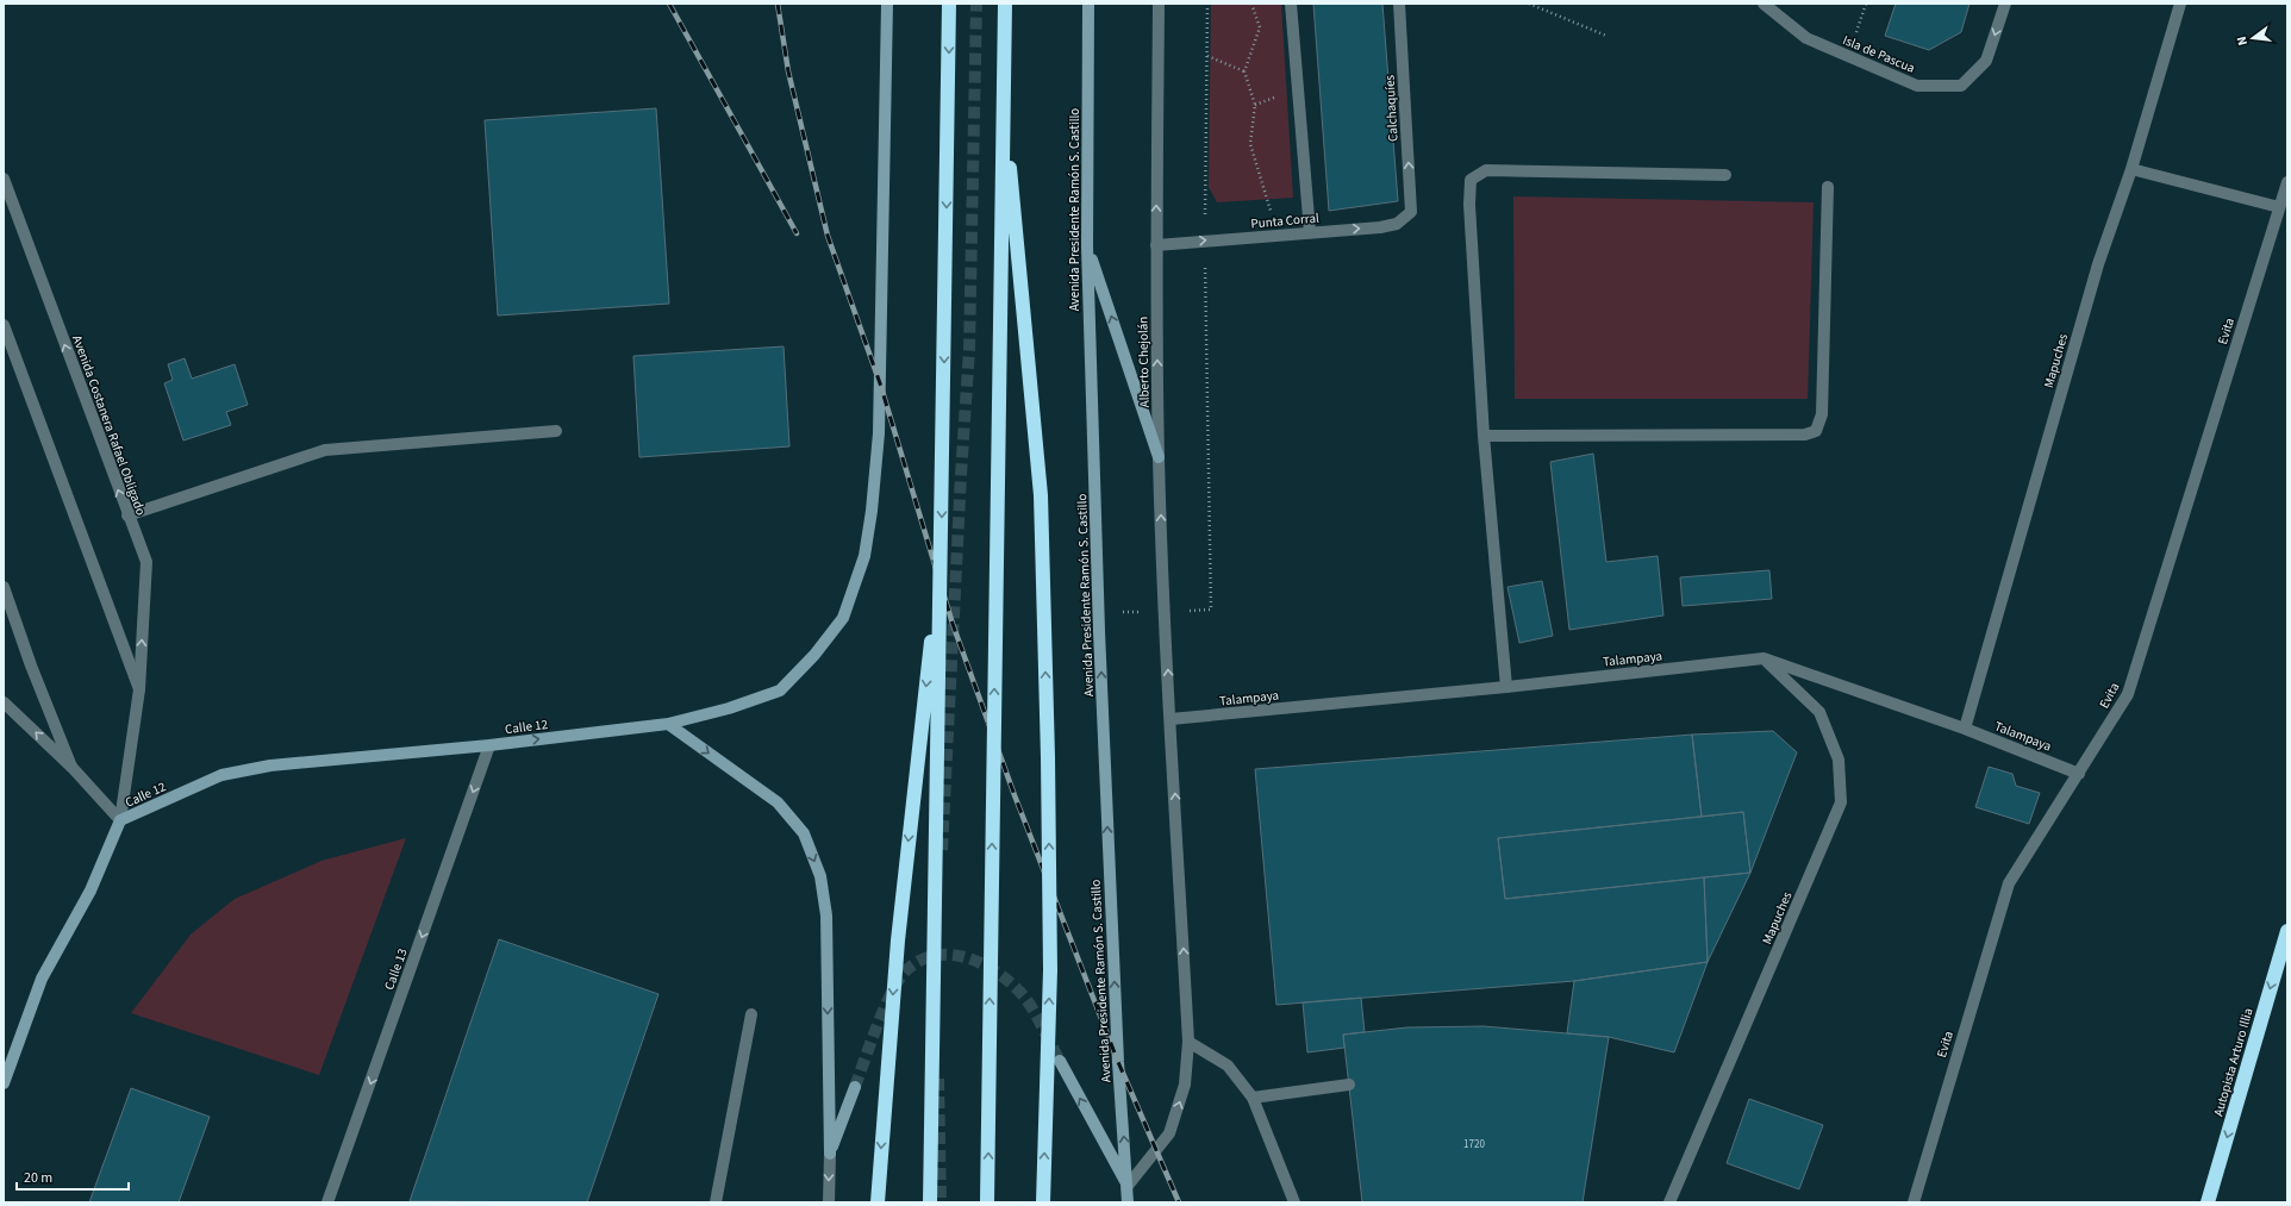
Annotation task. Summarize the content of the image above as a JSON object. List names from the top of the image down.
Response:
{
  "streets": {
    "highway": ["Autopista Arturo Illia"],
    "main road": ["Avenida Presidente Ramón S. Castillo", "Avenida Costanera Rafael Obligado", "Calle 12"],
    "street": [
      "Isla de Pascua",
      "Calchaquíes",
      "Punta Corral",
      "Evita",
      "Mapuches",
      "Alberto Chejolán",
      "Talampaya",
      "Calle 13"
    ]
  },
  "crossings": [
    ["Calchaquíes", "Punta Corral"],
    ["Punta Corral", "Alberto Chejolán"],
    ["Evita", "Talampaya"],
    ["Mapuches", "Talampaya"],
    ["Alberto Chejolán", "Talampaya"],
    ["Avenida Costanera Rafael Obligado", "Calle 12"],
    ["Calle 12", "Calle 13"]
  ],
  "one_way": [
    "Avenida Presidente Ramón S. Castillo",
    "Punta Corral",
    "Alberto Chejolán",
    "Calle 13",
    "Autopista Arturo Illia"
  ],
  "house_numbers": ["1720"],
  "scale_bar": "20 m",
  "north": "left"
}
